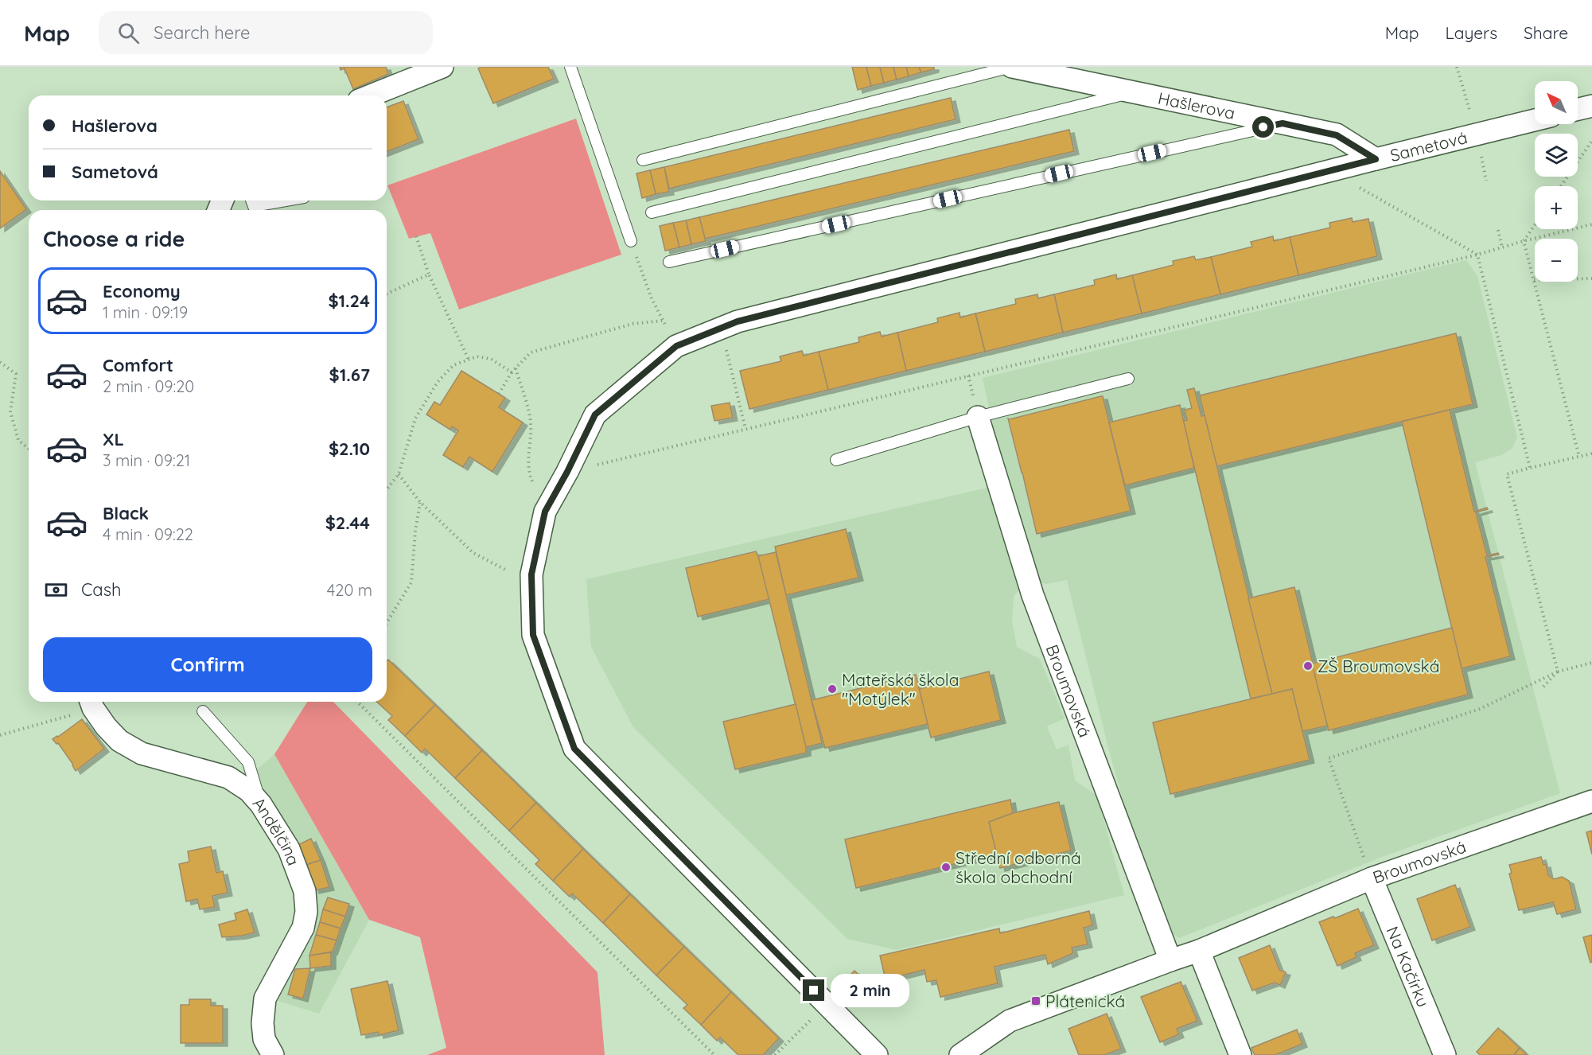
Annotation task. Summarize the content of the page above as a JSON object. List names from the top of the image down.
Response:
{
  "streets": {
    "street": [
      "Hašlerova",
      "Sametová",
      "Broumovská",
      "Andělčina",
      "Na Kačírku"
    ]
  },
  "crossings": [
    ["Hašlerova", "Sametová"],
    ["Broumovská", "Na Kačírku"]
  ],
  "places": {
    "other": ["ZŠ Broumovská", "Mateřská škola \"Motýlek\"", "Střední odborná škola obchodní"],
    "transit": ["Plátenická"]
  },
  "north": "top left",
  "page": {
    "header": "Map",
    "search": "Search here",
    "nav": ["Map", "Layers", "Share"],
    "map_buttons": ["+", "−"],
    "banner": ["Hašlerova", "Sametová"],
    "heading": "Choose a ride",
    "list": [
      {
        "name": "Economy",
        "note": "1 min · 09:19",
        "value": "$1.24"
      },
      {
        "name": "Comfort",
        "note": "2 min · 09:20",
        "value": "$1.67"
      },
      {
        "name": "XL",
        "note": "3 min · 09:21",
        "value": "$2.10"
      },
      {
        "name": "Black",
        "note": "4 min · 09:22",
        "value": "$2.44"
      }
    ],
    "pay": ["Cash", "420 m"],
    "buttons": "Confirm",
    "bubble": "2 min"
  }
}
